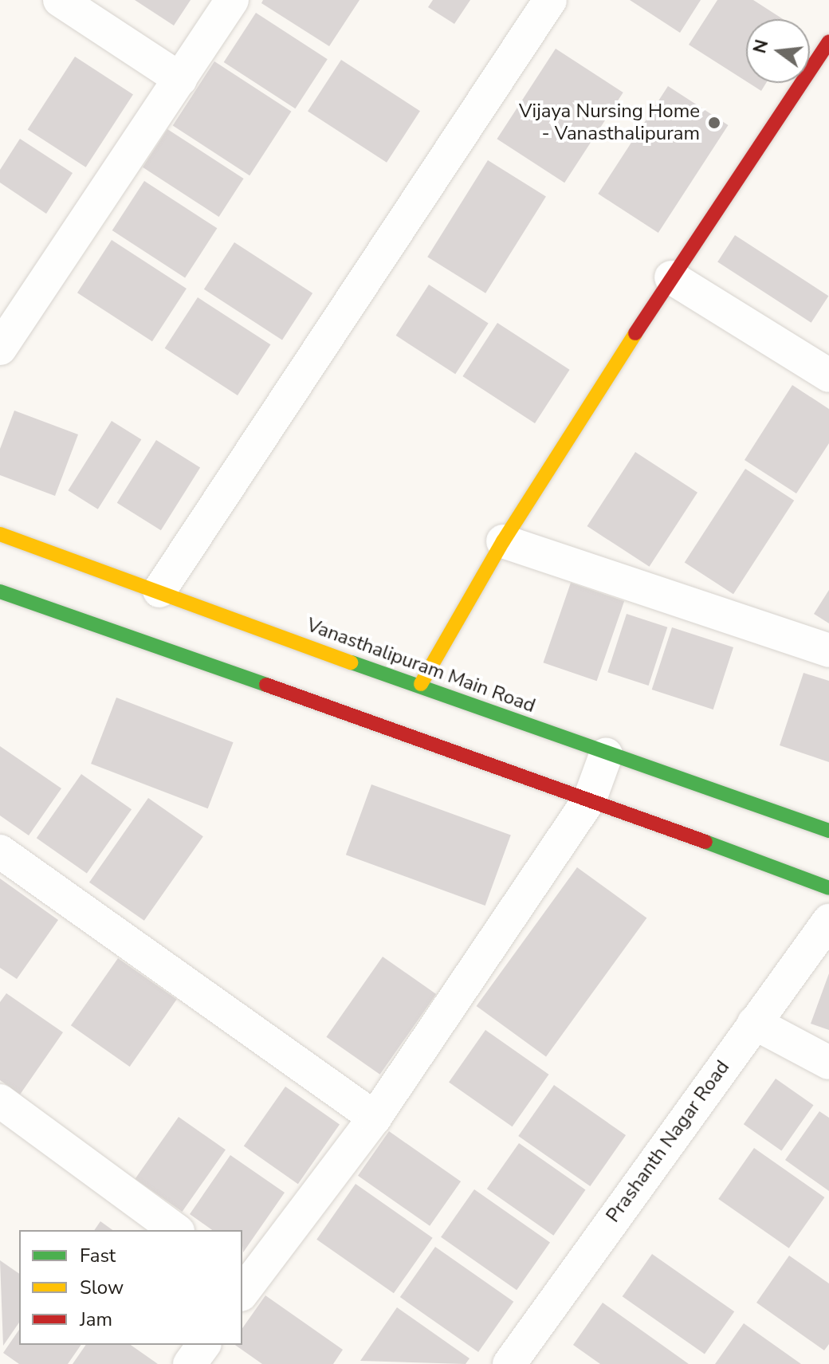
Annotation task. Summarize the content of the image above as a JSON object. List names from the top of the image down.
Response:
{
  "streets": {
    "street": ["Vanasthalipuram Main Road", "Prashanth Nagar Road"]
  },
  "places": ["Vijaya Nursing Home - Vanasthalipuram"],
  "legend": ["Fast", "Slow", "Jam"],
  "north": "left"
}
